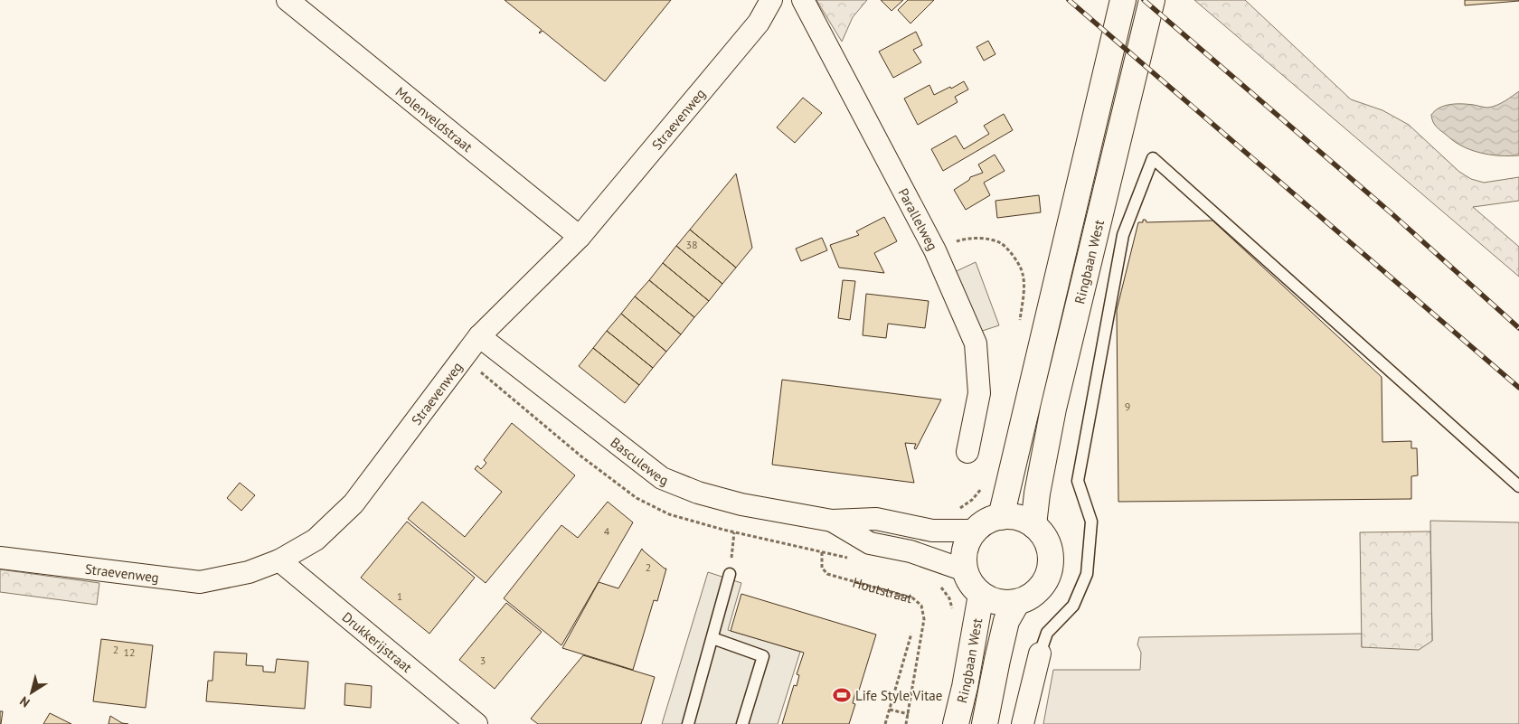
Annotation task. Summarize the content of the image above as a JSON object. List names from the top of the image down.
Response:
{
  "streets": {
    "main road": ["Ringbaan West"],
    "street": [
      "Molenveldstraat",
      "Straevenweg",
      "Parallelweg",
      "Basculeweg",
      "Drukkerijstraat"
    ],
    "path": ["Houtstraat"]
  },
  "crossings": [
    ["Molenveldstraat", "Straevenweg"],
    ["Straevenweg", "Basculeweg"],
    ["Straevenweg", "Drukkerijstraat"],
    ["Ringbaan West", "Basculeweg"]
  ],
  "places": {
    "sports": ["Life Style Vitae"]
  },
  "house_numbers": [
    "38",
    "9",
    "4",
    "2",
    "1",
    "2",
    "12",
    "3"
  ],
  "north": "bottom left"
}
